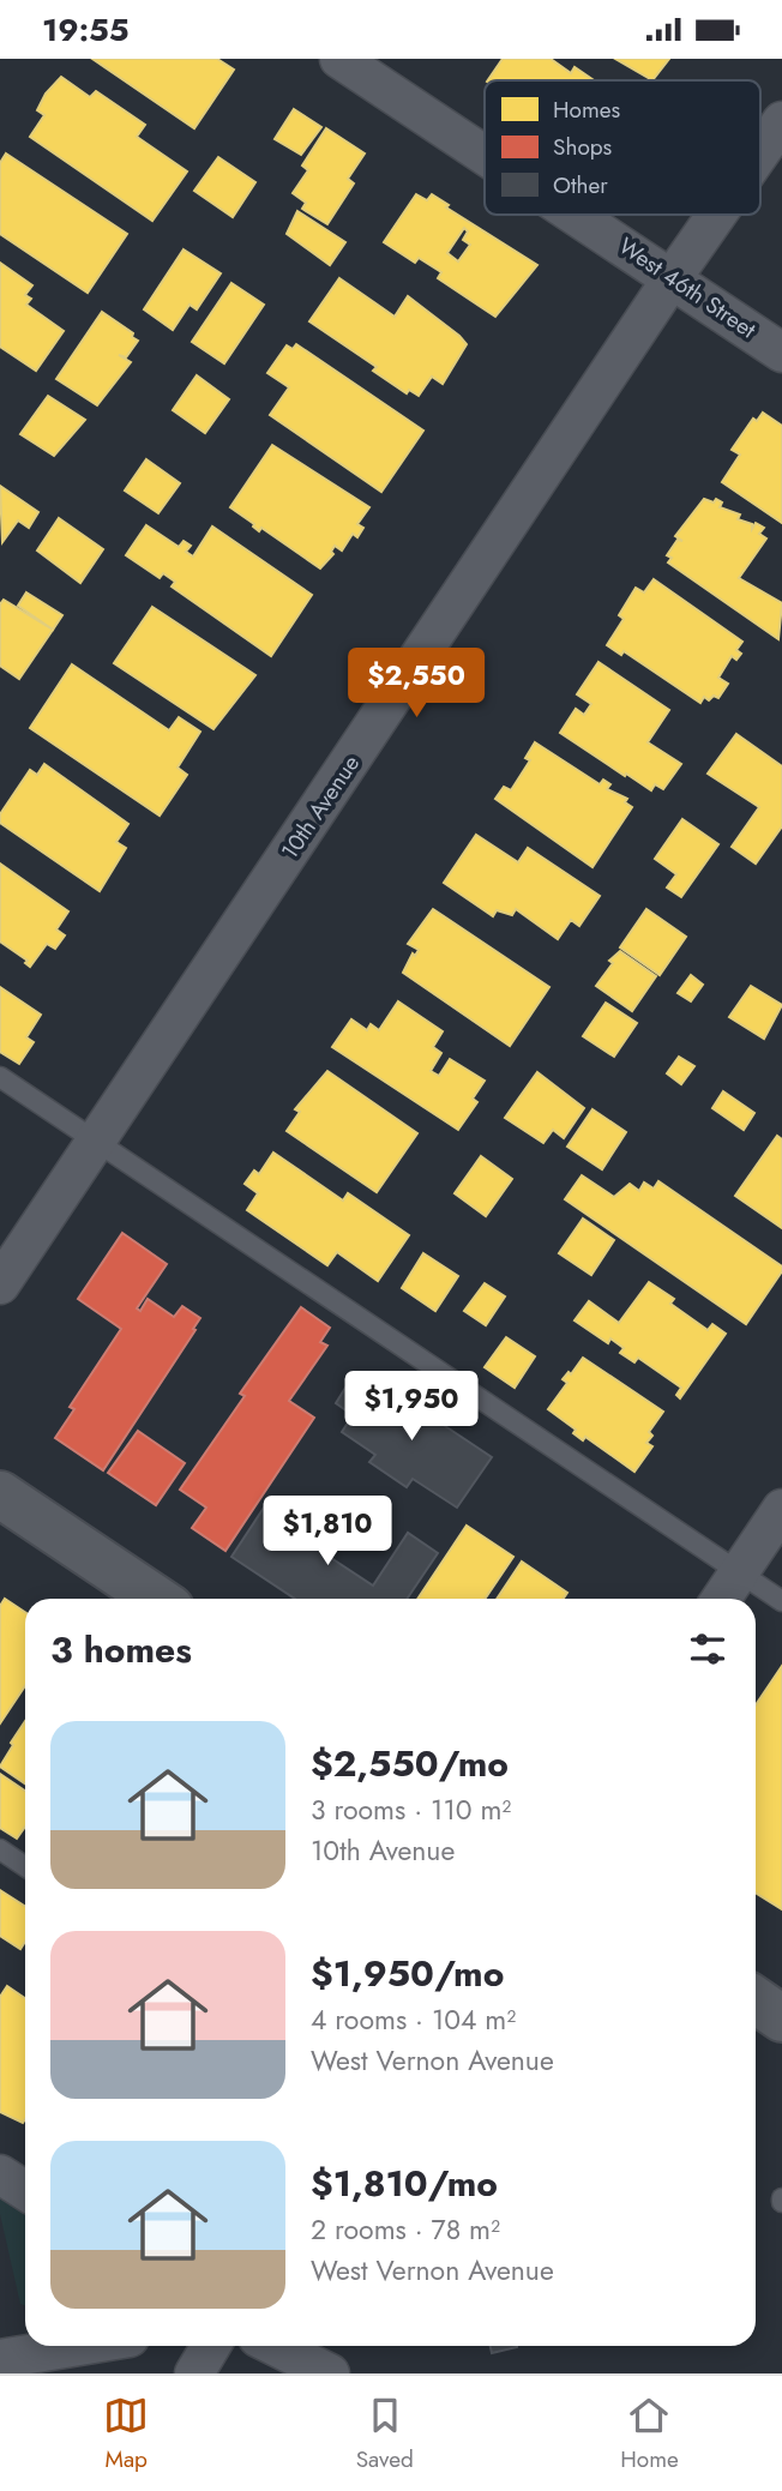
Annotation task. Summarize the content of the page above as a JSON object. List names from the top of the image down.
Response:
{
  "streets": {
    "street": ["West 46th Street", "10th Avenue"]
  },
  "crossings": [
    ["West 46th Street", "10th Avenue"]
  ],
  "legend": ["Homes", "Shops", "Other"],
  "page": {
    "status": "19:55",
    "price": ["$2,550", "$1,950", "$1,810"],
    "heading": "3 homes",
    "list": [
      {
        "name": "$2,550/mo",
        "note": "3 rooms · 110 m² · 10th Avenue"
      },
      {
        "name": "$1,950/mo",
        "note": "4 rooms · 104 m² · West Vernon Avenue"
      },
      {
        "name": "$1,810/mo",
        "note": "2 rooms · 78 m² · West Vernon Avenue"
      }
    ],
    "tabs": ["Map", "Saved", "Home"]
  }
}
